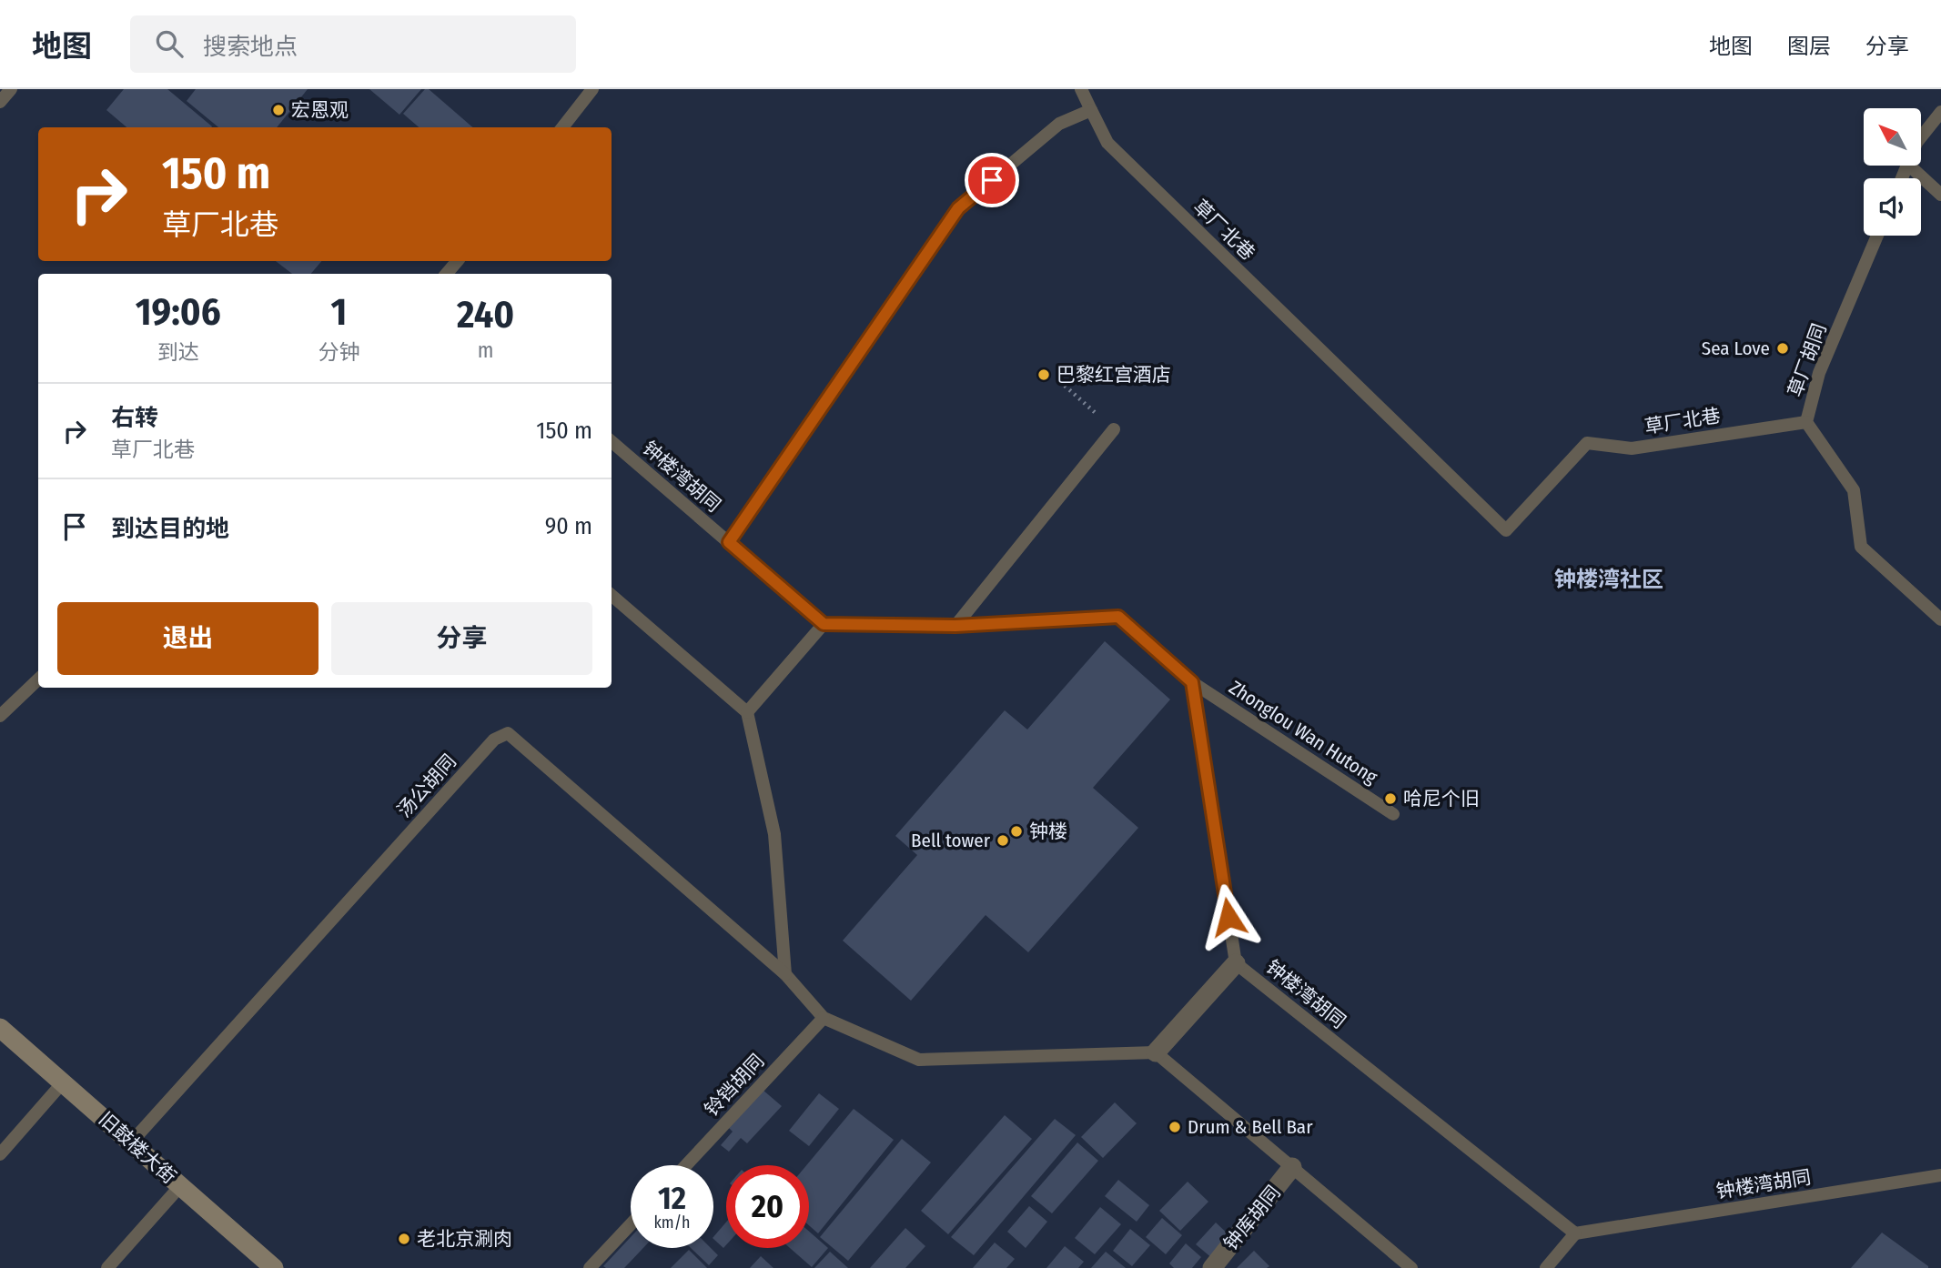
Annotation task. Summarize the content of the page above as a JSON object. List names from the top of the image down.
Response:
{
  "streets": {
    "main road": ["旧鼓楼大街"],
    "street": ["钟库胡同"],
    "lane": [
      "草厂北巷",
      "草厂胡同",
      "钟楼湾胡同",
      "Zhonglou Wan Hutong",
      "汤公胡同",
      "铃铛胡同"
    ]
  },
  "crossings": [
    ["草厂北巷", "草厂胡同"],
    ["钟楼湾胡同", "Zhonglou Wan Hutong"],
    ["汤公胡同", "旧鼓楼大街"]
  ],
  "districts": ["钟楼湾社区"],
  "places": [
    "宏恩观",
    "Sea Love",
    "巴黎红宫酒店",
    "哈尼个旧",
    "钟楼",
    "Bell tower",
    "Drum & Bell Bar",
    "老北京涮肉"
  ],
  "north": "top left",
  "page": {
    "header": "地图",
    "search": "搜索地点",
    "nav": ["地图", "图层", "分享"],
    "turn": ["150 m", "草厂北巷"],
    "eta": [
      "19:06",
      "到达",
      "1",
      "分钟",
      "240",
      "m"
    ],
    "list": [
      {
        "name": "右转",
        "note": "草厂北巷",
        "value": "150 m"
      },
      {
        "name": "到达目的地",
        "value": "90 m"
      }
    ],
    "buttons": ["退出", "分享"],
    "speed": "12 km/h",
    "limit": "20"
  }
}
